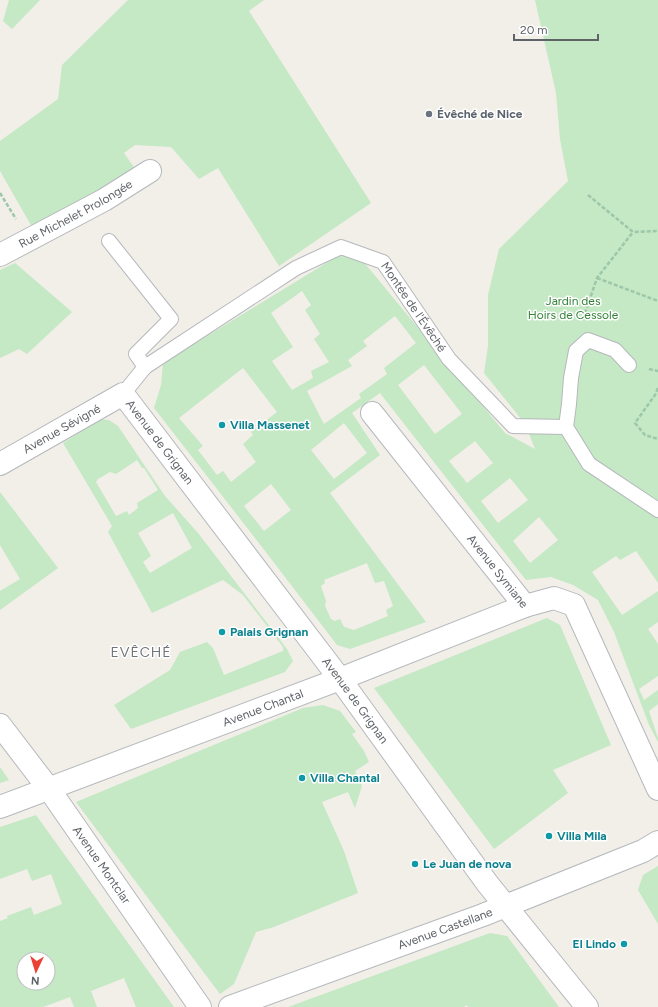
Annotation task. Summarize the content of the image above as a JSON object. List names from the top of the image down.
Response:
{
  "streets": {
    "street": [
      "Rue Michelet Prolongée",
      "Avenue Sévigné",
      "Avenue de Grignan",
      "Avenue Symiane",
      "Avenue Chantal",
      "Avenue Montclar",
      "Avenue Castellane"
    ],
    "lane": ["Montée de l'Évêché"]
  },
  "crossings": [
    ["Montée de l'Évêché", "Avenue Sévigné"],
    ["Montée de l'Évêché", "Avenue de Grignan"],
    ["Avenue Sévigné", "Avenue de Grignan"],
    ["Avenue de Grignan", "Avenue Chantal"],
    ["Avenue de Grignan", "Avenue Castellane"],
    ["Avenue Symiane", "Avenue Chantal"],
    ["Avenue Chantal", "Avenue Montclar"]
  ],
  "districts": ["EVÊCHÉ"],
  "parks": ["Jardin des Hoirs de Cessole"],
  "places": [
    "Évêché de Nice",
    "Villa Massenet",
    "Palais Grignan",
    "Villa Chantal",
    "Villa Mila",
    "Le Juan de nova",
    "El Lindo"
  ],
  "scale_bar": "20 m",
  "north": "bottom"
}
